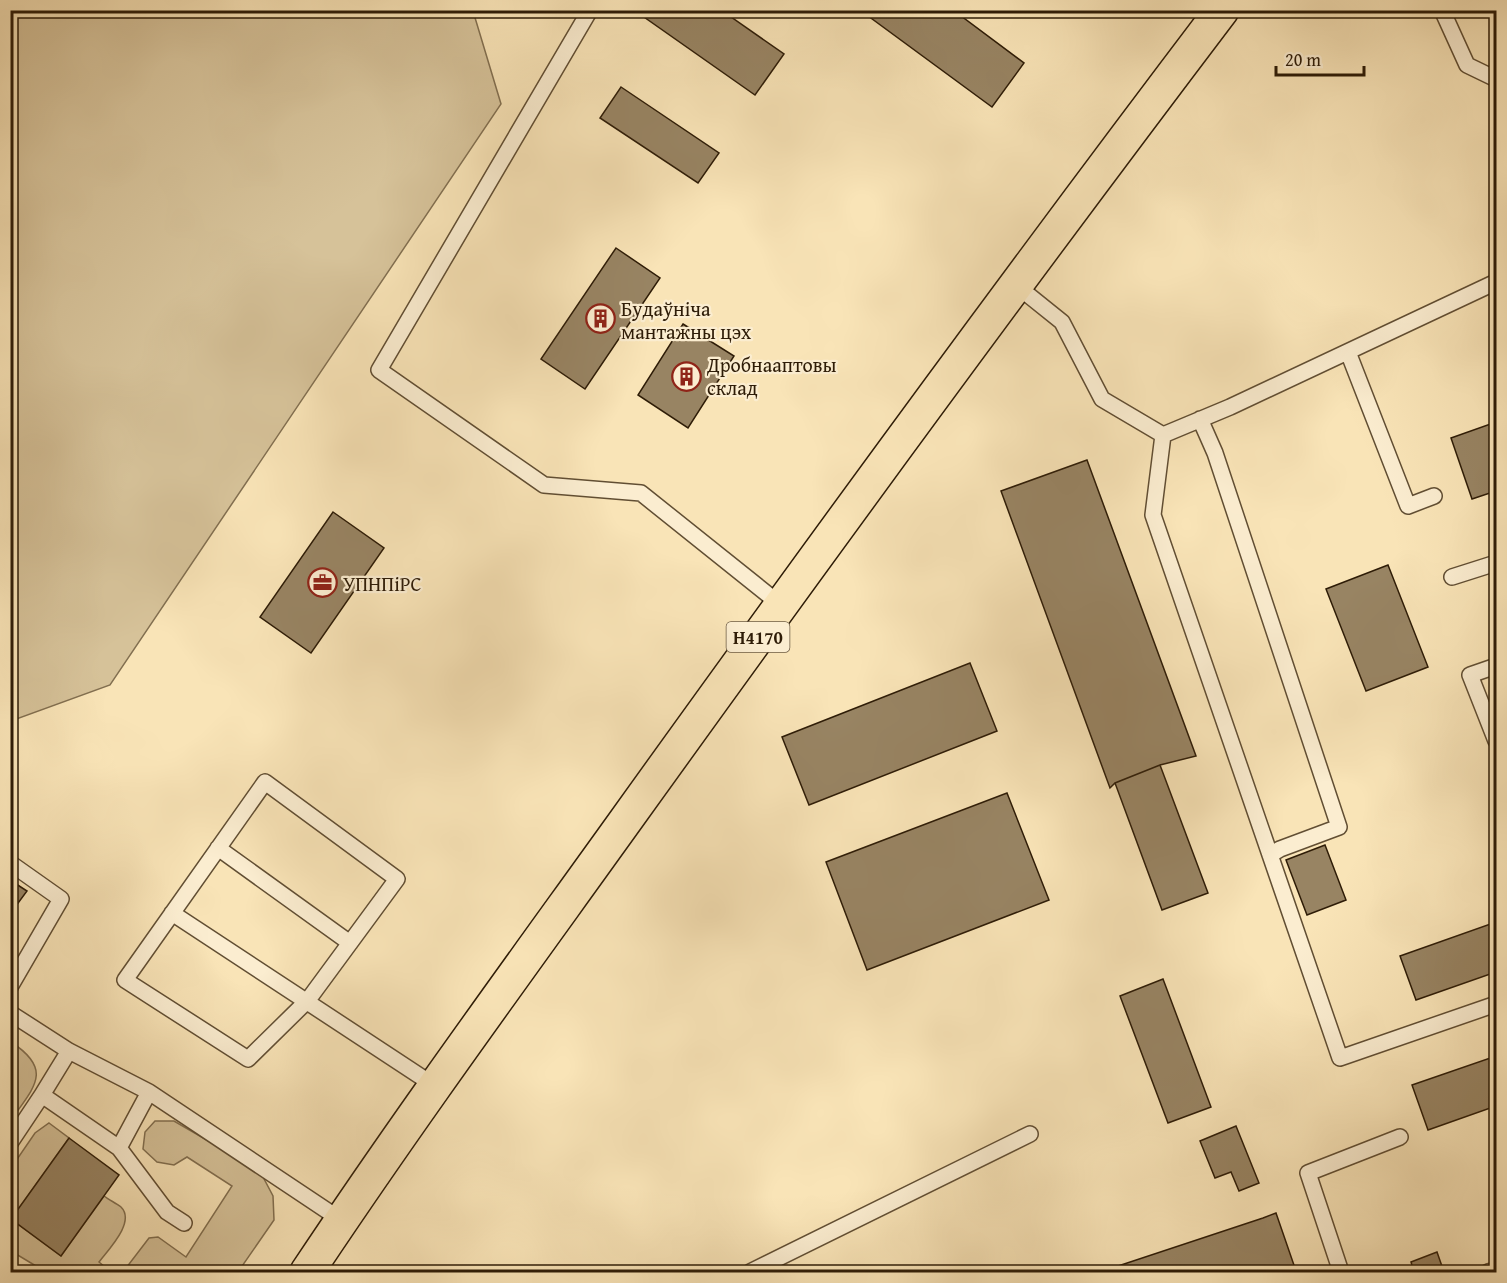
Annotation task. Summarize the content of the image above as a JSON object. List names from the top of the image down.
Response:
{
  "streets": {
    "main road": ["Н4170"]
  },
  "places": {
    "building": ["Будаўніча мантажны цэх", "Дробнааптовы склад"],
    "office": ["УПНПіРС"]
  },
  "scale_bar": "20 m"
}
